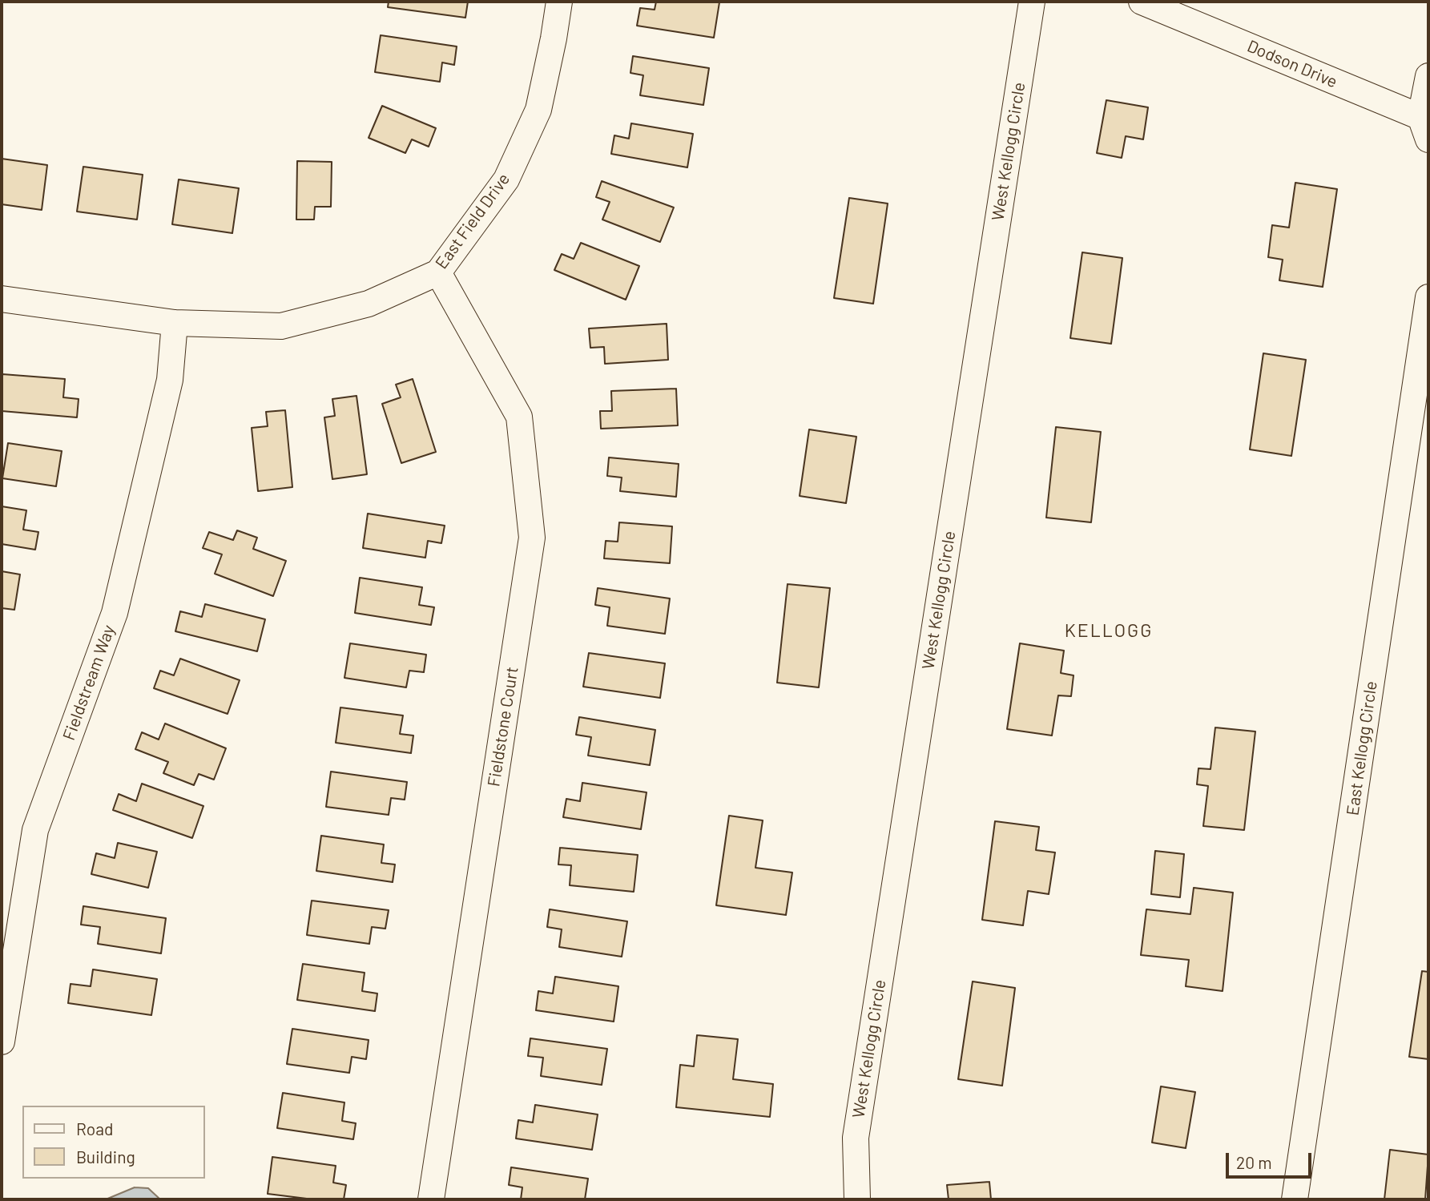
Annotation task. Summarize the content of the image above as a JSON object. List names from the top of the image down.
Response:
{
  "streets": {
    "street": [
      "Dodson Drive",
      "West Kellogg Circle",
      "East Field Drive",
      "Fieldstream Way",
      "Fieldstone Court",
      "East Kellogg Circle"
    ]
  },
  "crossings": [
    ["East Field Drive", "Fieldstream Way"],
    ["East Field Drive", "Fieldstone Court"]
  ],
  "districts": ["KELLOGG"],
  "legend": ["Road", "Building"],
  "scale_bar": "20 m"
}
